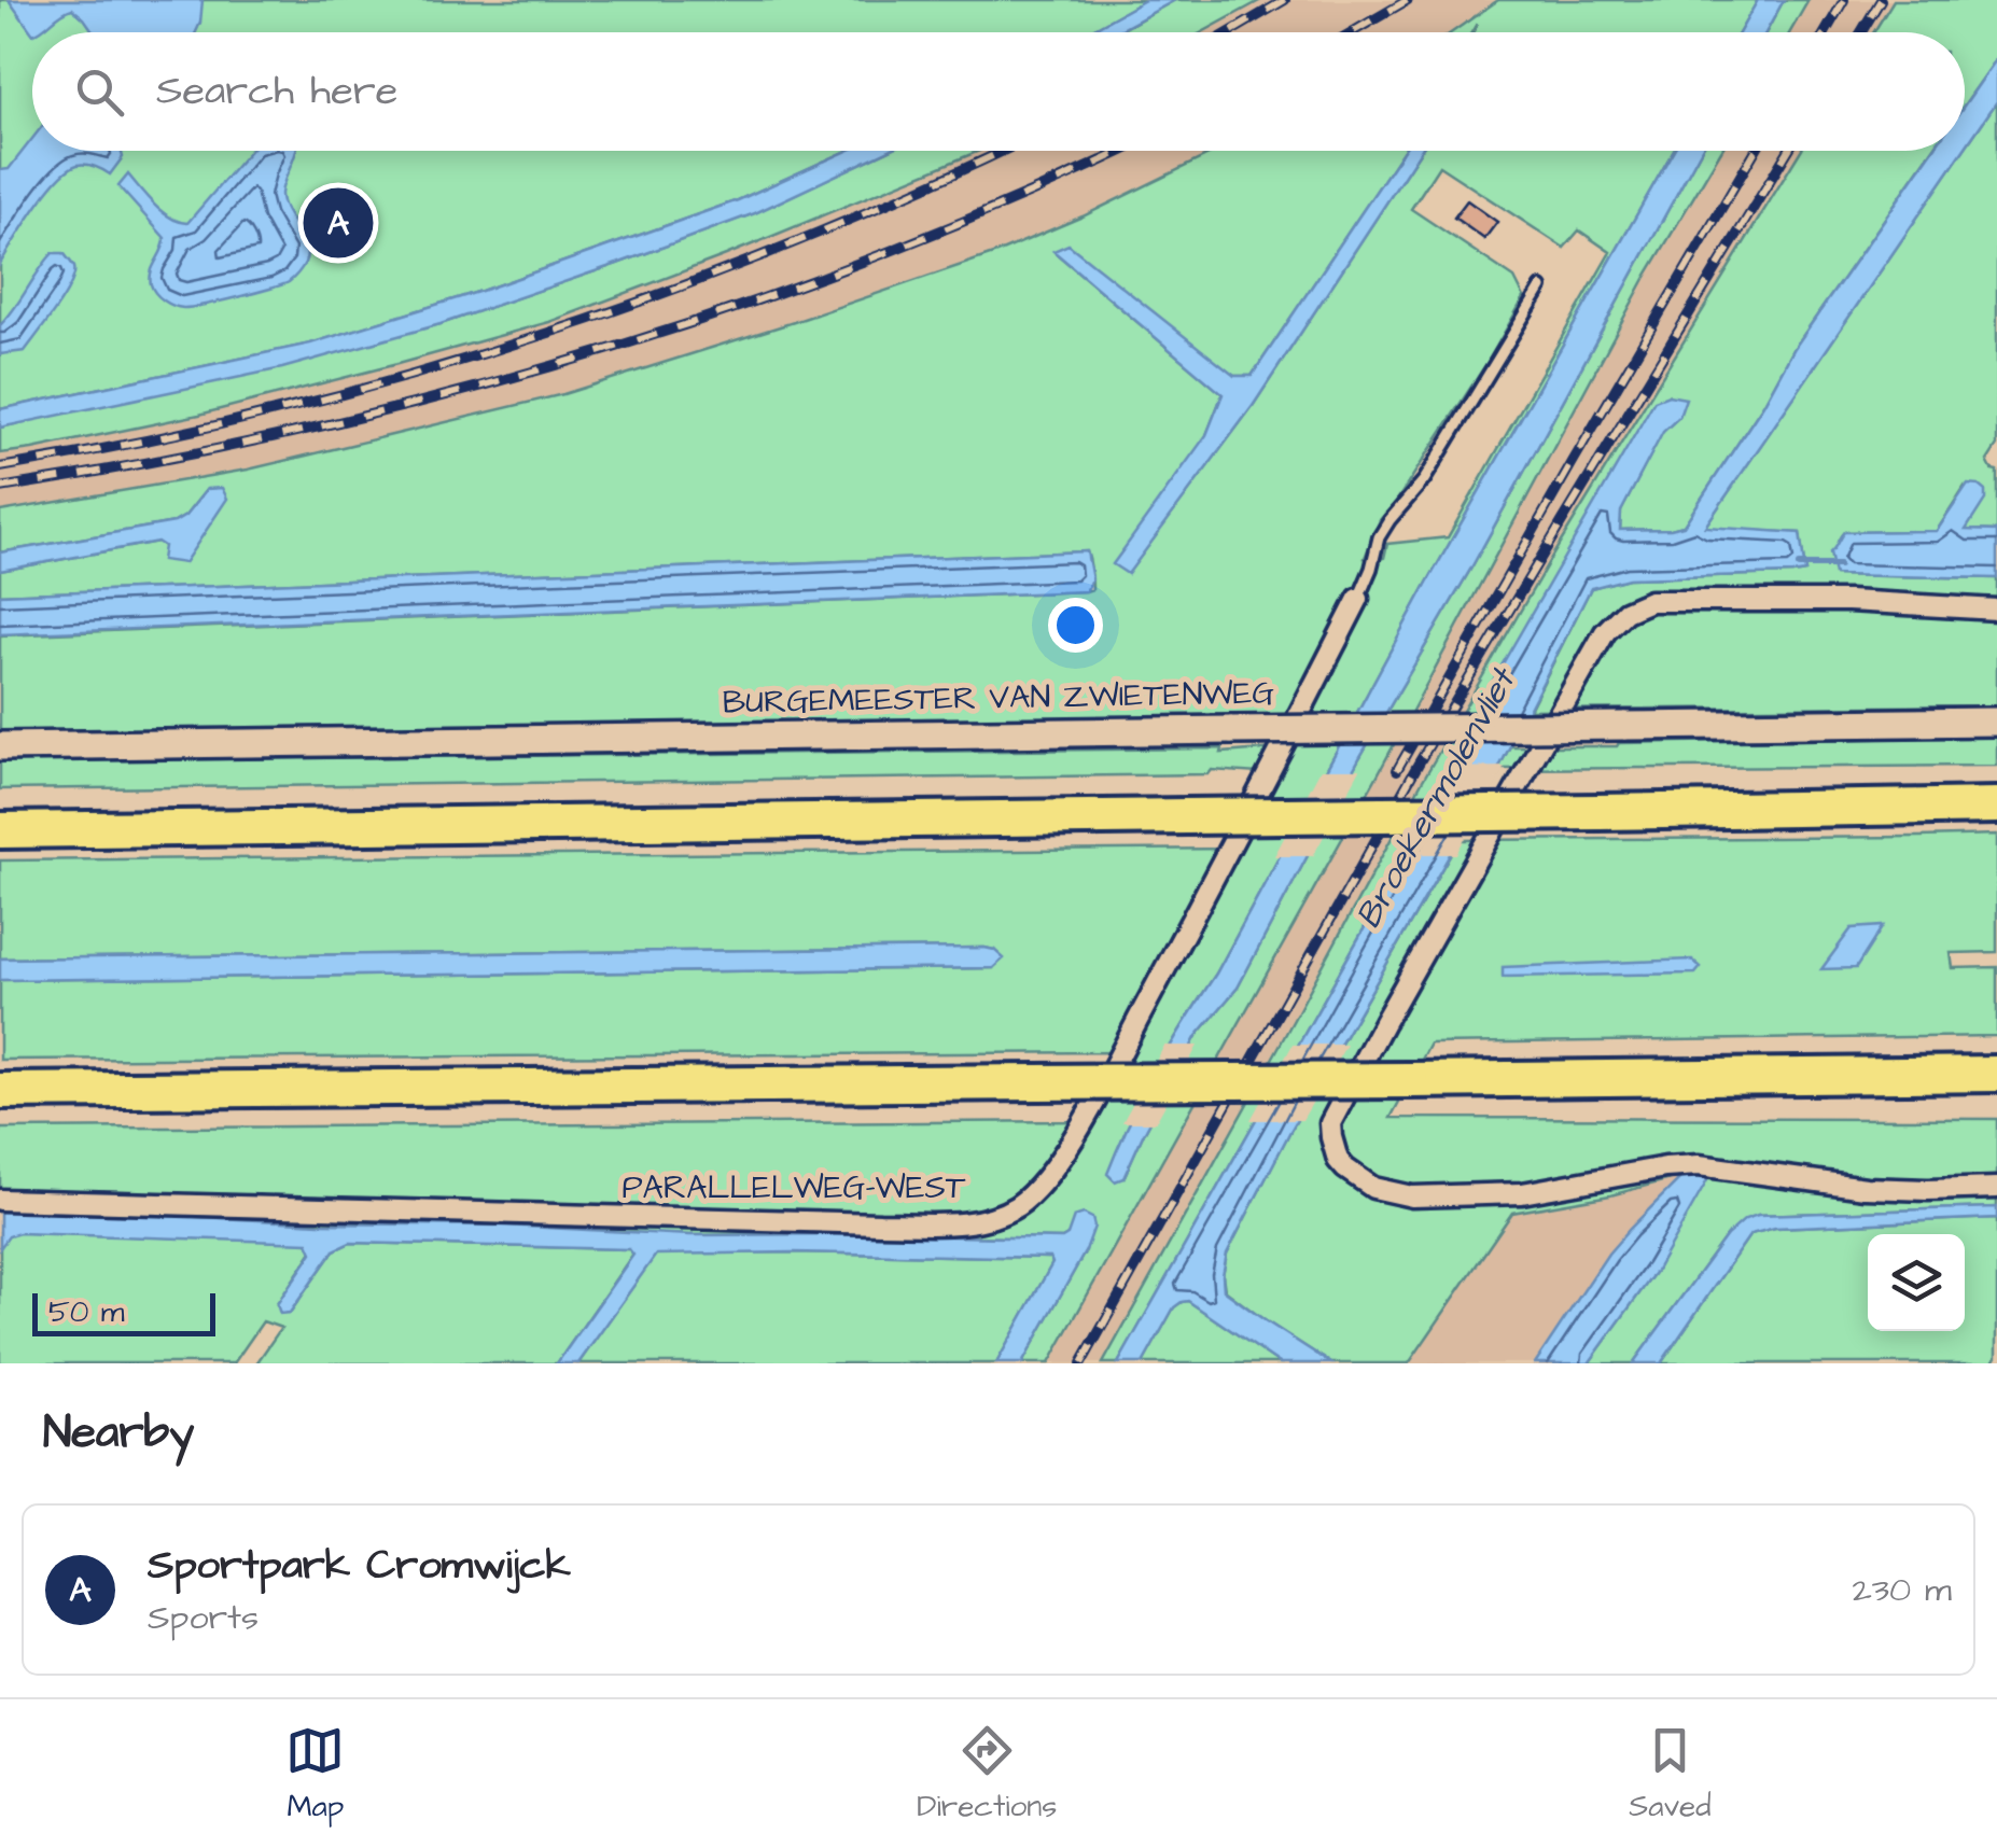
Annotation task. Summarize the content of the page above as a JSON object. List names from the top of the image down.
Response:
{
  "streets": {
    "main road": ["BURGEMEESTER VAN ZWIETENWEG"],
    "street": ["PARALLELWEG-WEST"]
  },
  "water": ["Broekermolenvliet"],
  "scale_bar": "50 m",
  "page": {
    "search": "Search here",
    "pins": "A",
    "scale": "50 m",
    "heading": "Nearby",
    "list": [
      {
        "mark": "A",
        "name": "Sportpark Cromwijck",
        "note": "Sports",
        "value": "230 m"
      }
    ],
    "nav": ["Map", "Directions", "Saved"]
  }
}
